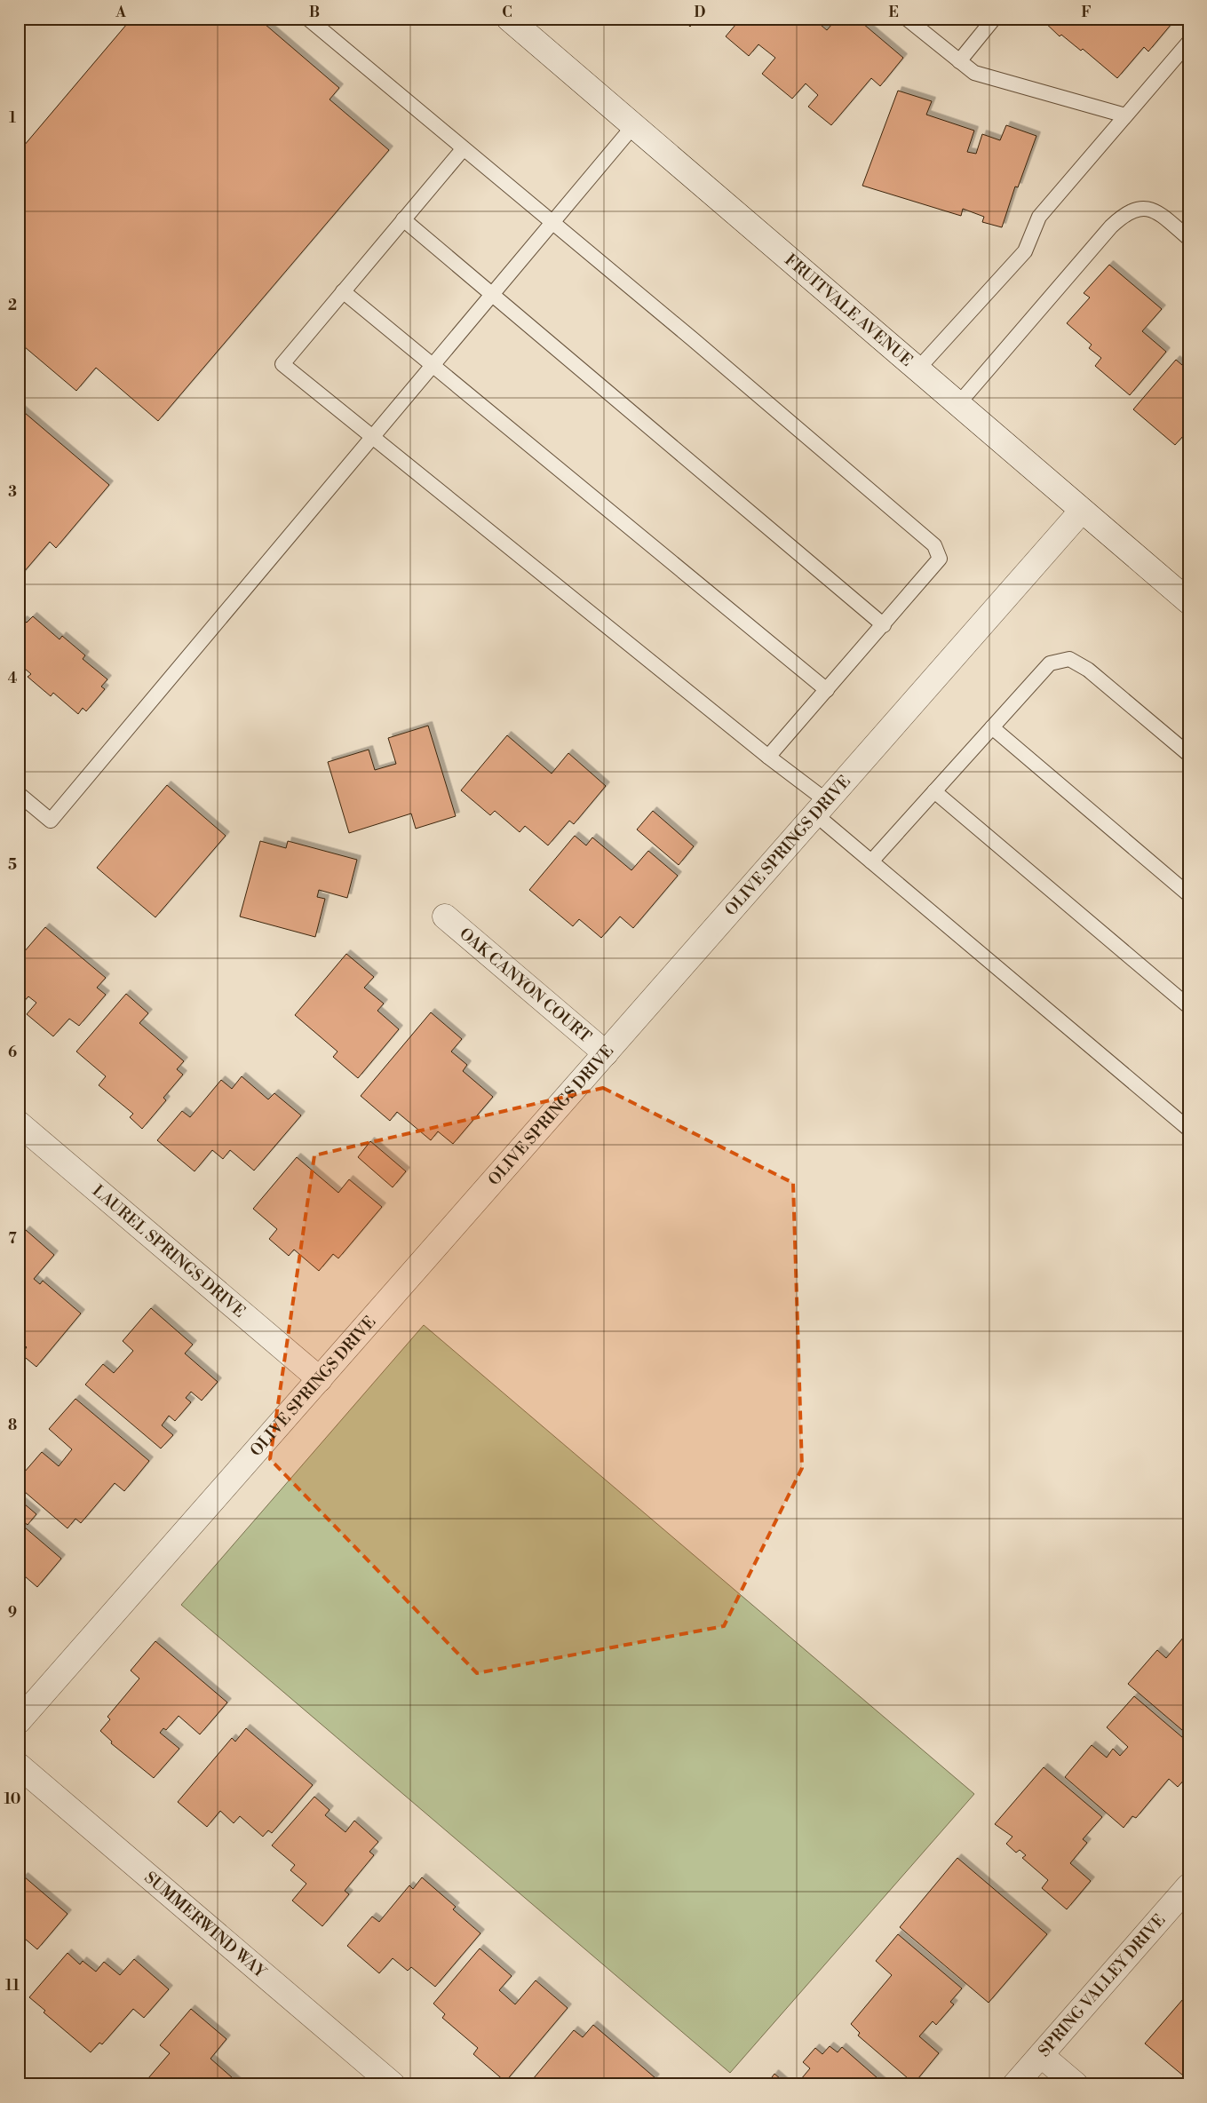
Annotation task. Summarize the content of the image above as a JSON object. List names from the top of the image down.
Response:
{
  "streets": {
    "street": [
      "FRUITVALE AVENUE",
      "OLIVE SPRINGS DRIVE",
      "OAK CANYON COURT",
      "LAUREL SPRINGS DRIVE",
      "SUMMERWIND WAY",
      "SPRING VALLEY DRIVE"
    ]
  },
  "crossings": [
    ["FRUITVALE AVENUE", "OLIVE SPRINGS DRIVE"],
    ["OLIVE SPRINGS DRIVE", "OAK CANYON COURT"],
    ["OLIVE SPRINGS DRIVE", "LAUREL SPRINGS DRIVE"]
  ],
  "grid": {
    "columns": [
      "A",
      "B",
      "C",
      "D",
      "E",
      "F"
    ],
    "rows": [
      "1",
      "2",
      "3",
      "4",
      "5",
      "6",
      "7",
      "8",
      "9",
      "10",
      "11"
    ]
  }
}
